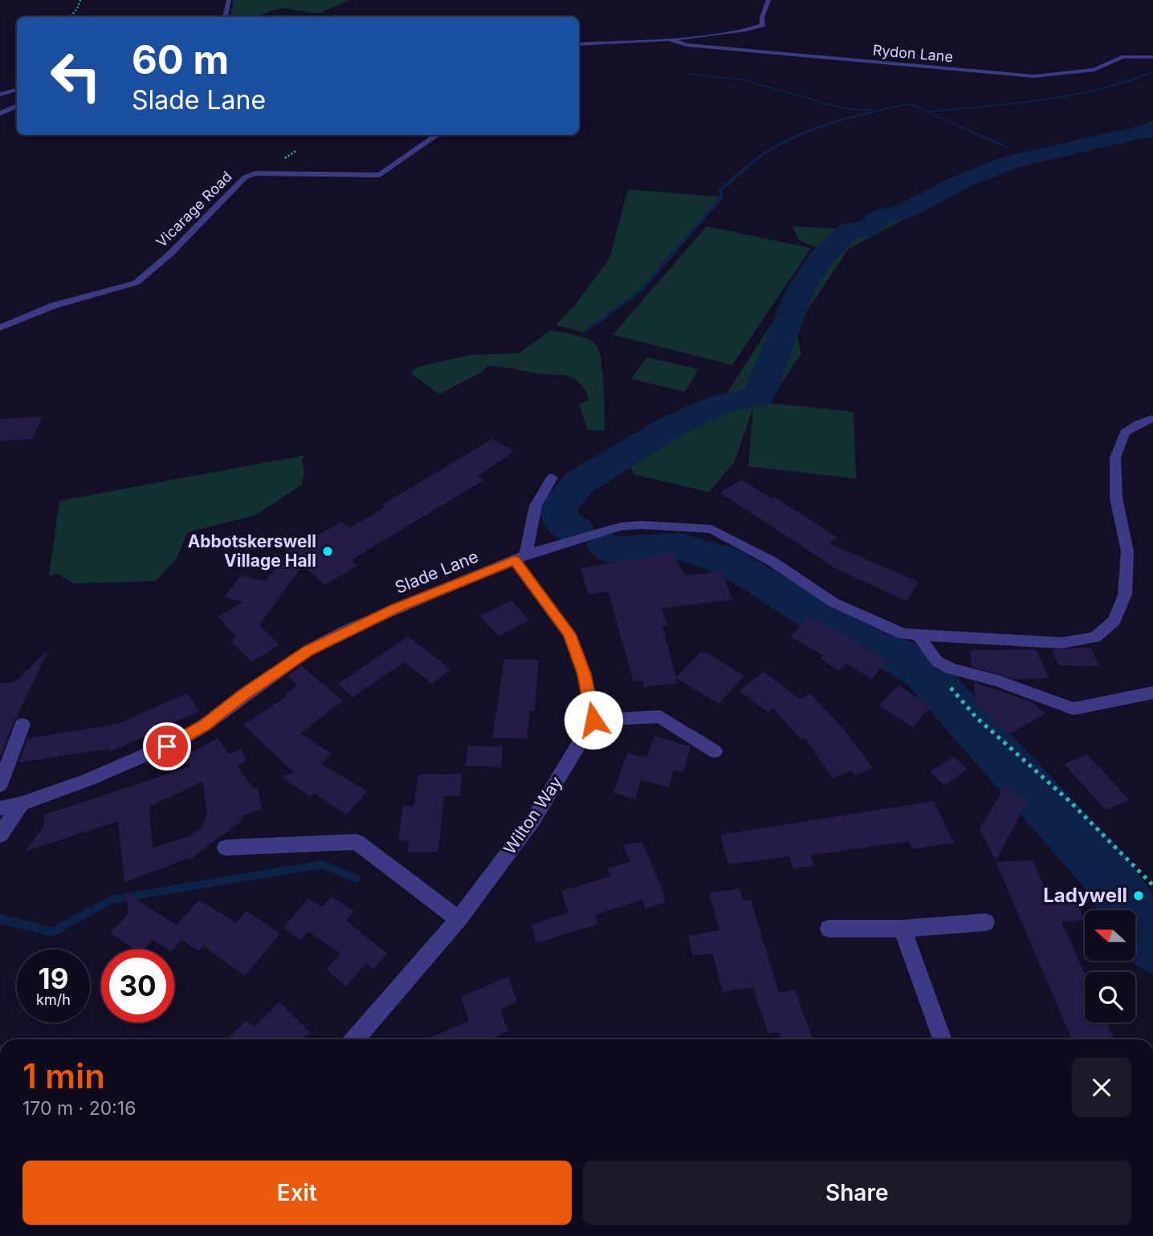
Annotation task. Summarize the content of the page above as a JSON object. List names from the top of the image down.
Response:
{
  "streets": {
    "street": [
      "Rydon Lane",
      "Vicarage Road",
      "Slade Lane",
      "Wilton Way"
    ]
  },
  "places": ["Abbotskerswell Village Hall", "Ladywell"],
  "north": "left",
  "page": {
    "turn": ["60 m", "Slade Lane"],
    "speed": "19 km/h",
    "limit": "30",
    "heading": ["1 min", "170 m · 20:16"],
    "buttons": ["Exit", "Share"]
  }
}
